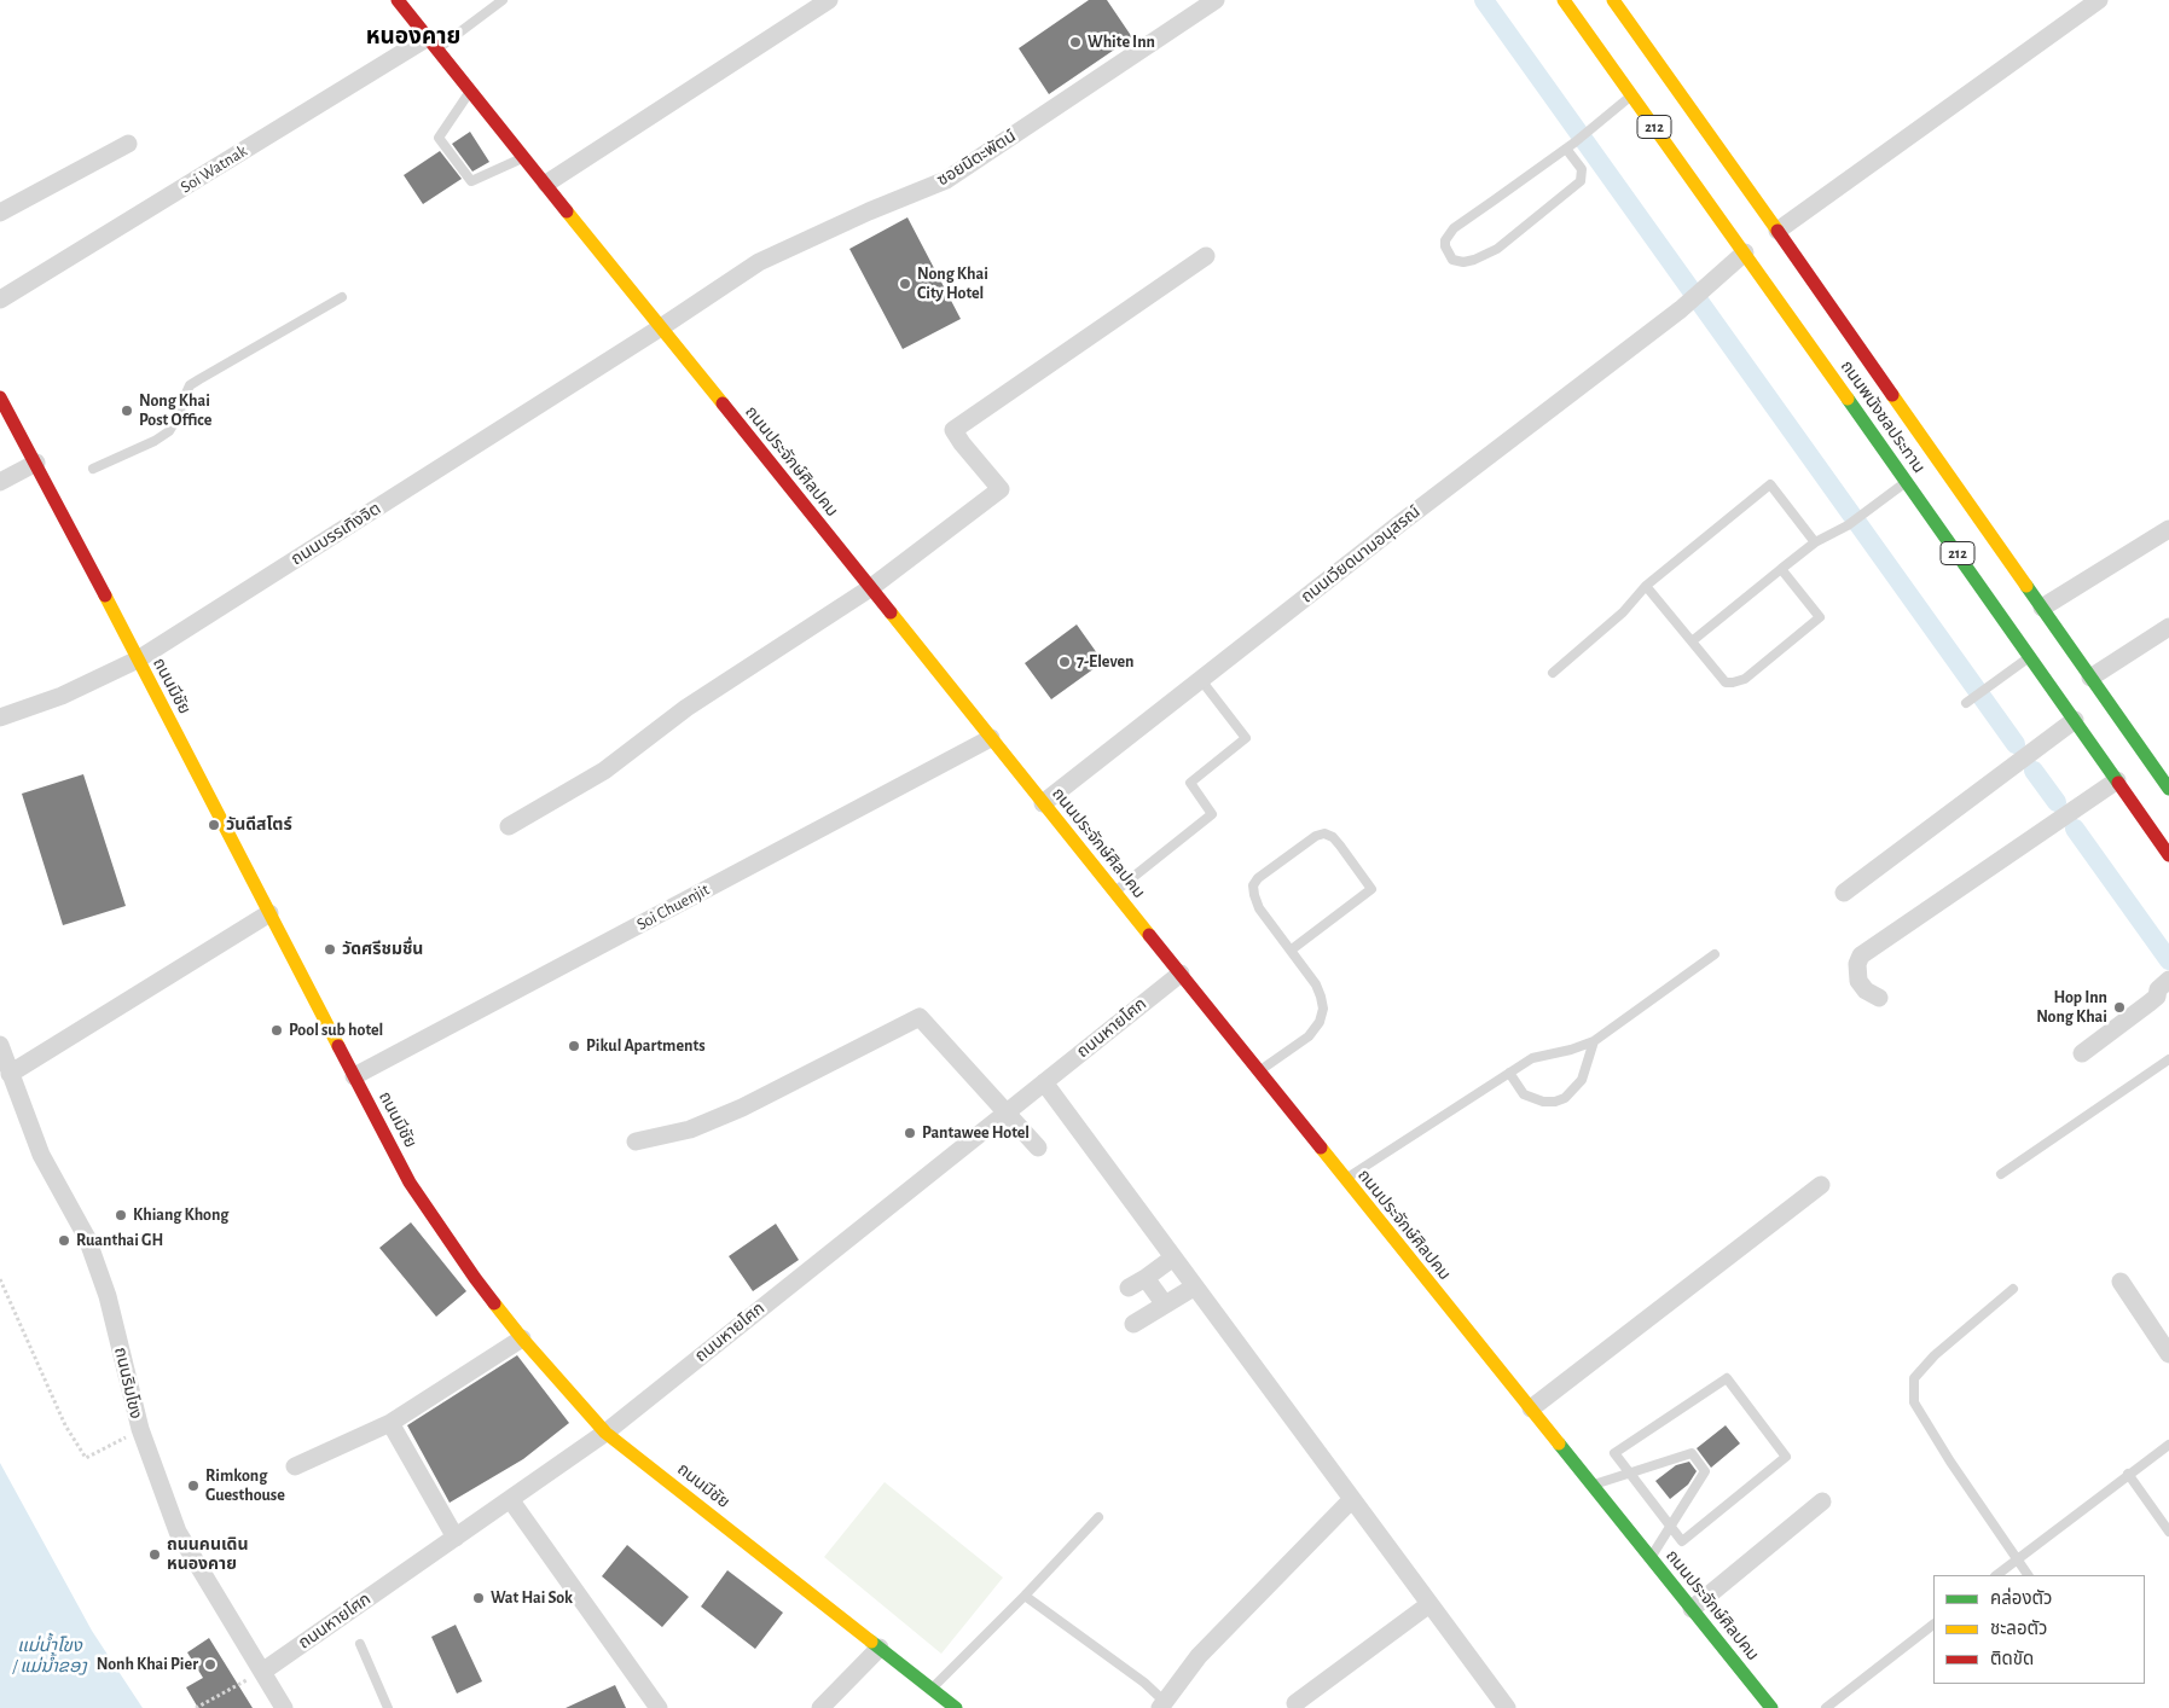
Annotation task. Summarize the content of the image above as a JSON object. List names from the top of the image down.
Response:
{
  "streets": {
    "street": [
      "212",
      "ซอยนิตะพัตน์",
      "Soi Watnak",
      "ถนนพนังชลประทาน",
      "ถนนประจักษ์ศิลปคม",
      "ถนนบรรเทิงจิต",
      "ถนนเวียดนามอนุสรณ์",
      "ถนนมีชัย",
      "Soi Chuenjit",
      "ถนนหายโศก",
      "ถนนริมโขง"
    ]
  },
  "crossings": [
    ["ซอยนิตะพัตน์", "ถนนประจักษ์ศิลปคม"],
    ["ซอยนิตะพัตน์", "ถนนบรรเทิงจิต"],
    ["Soi Watnak", "ถนนประจักษ์ศิลปคม"],
    ["ถนนพนังชลประทาน", "ถนนเวียดนามอนุสรณ์"],
    ["ถนนประจักษ์ศิลปคม", "ถนนบรรเทิงจิต"],
    ["ถนนประจักษ์ศิลปคม", "ถนนเวียดนามอนุสรณ์"],
    ["ถนนประจักษ์ศิลปคม", "Soi Chuenjit"],
    ["ถนนประจักษ์ศิลปคม", "ถนนหายโศก"],
    ["ถนนบรรเทิงจิต", "ถนนมีชัย"],
    ["ถนนมีชัย", "Soi Chuenjit"],
    ["ถนนมีชัย", "ถนนหายโศก"],
    ["ถนนหายโศก", "ถนนริมโขง"]
  ],
  "districts": ["หนองคาย"],
  "water": ["แม่น้ำโขง / ແມ່ນ້ຳຂອງ"],
  "places": [
    "White Inn",
    "Nong Khai City Hotel",
    "Nong Khai Post Office",
    "7-Eleven",
    "วันดีสโตร์",
    "วัดศรีชมชื่น",
    "Hop Inn Nong Khai",
    "Pool sub hotel",
    "Pikul Apartments",
    "Pantawee Hotel",
    "Khiang Khong",
    "Ruanthai GH",
    "Rimkong Guesthouse",
    "ถนนคนเดิน หนองคาย",
    "Wat Hai Sok",
    "Nonh Khai Pier"
  ],
  "legend": ["คล่องตัว", "ชะลอตัว", "ติดขัด"]
}
